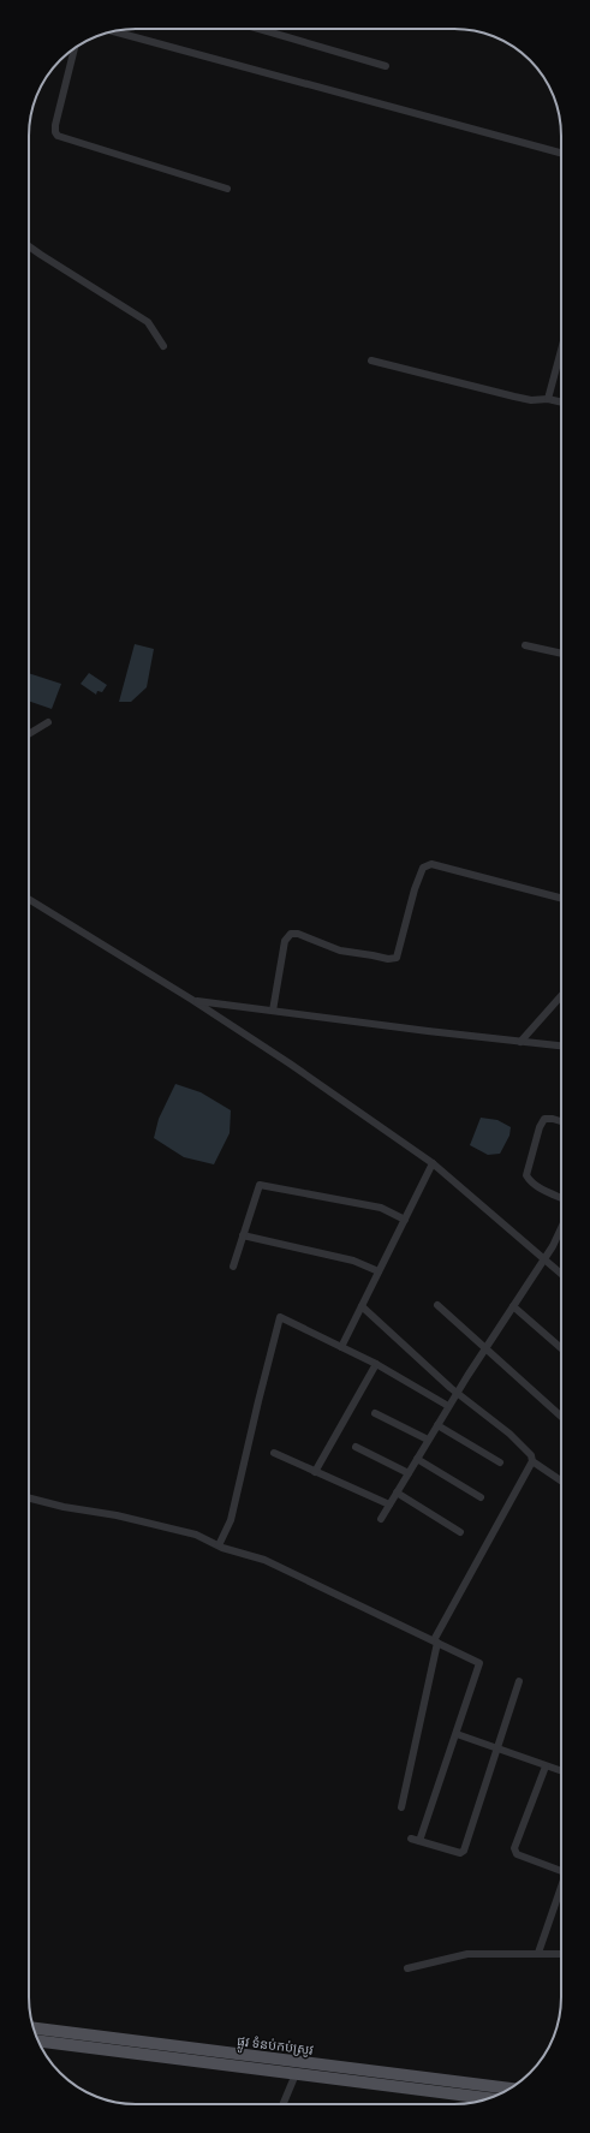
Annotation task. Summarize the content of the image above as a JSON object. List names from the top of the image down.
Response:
{
  "streets": {
    "main road": ["ផ្លូវ ទំនប់កប់ស្រូវ"]
  }
}
